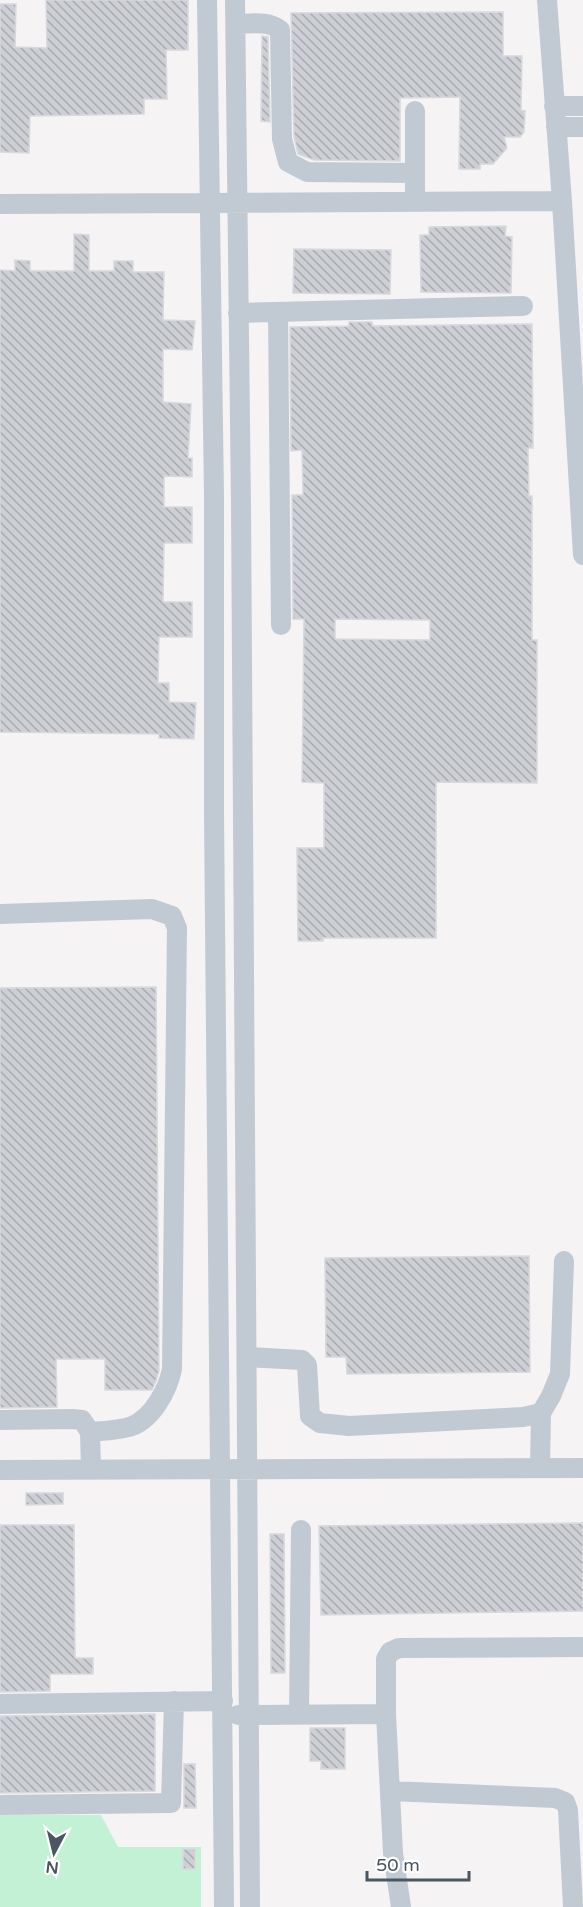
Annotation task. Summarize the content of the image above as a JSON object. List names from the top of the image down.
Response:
{
  "scale_bar": "50 m",
  "north": "bottom"
}
